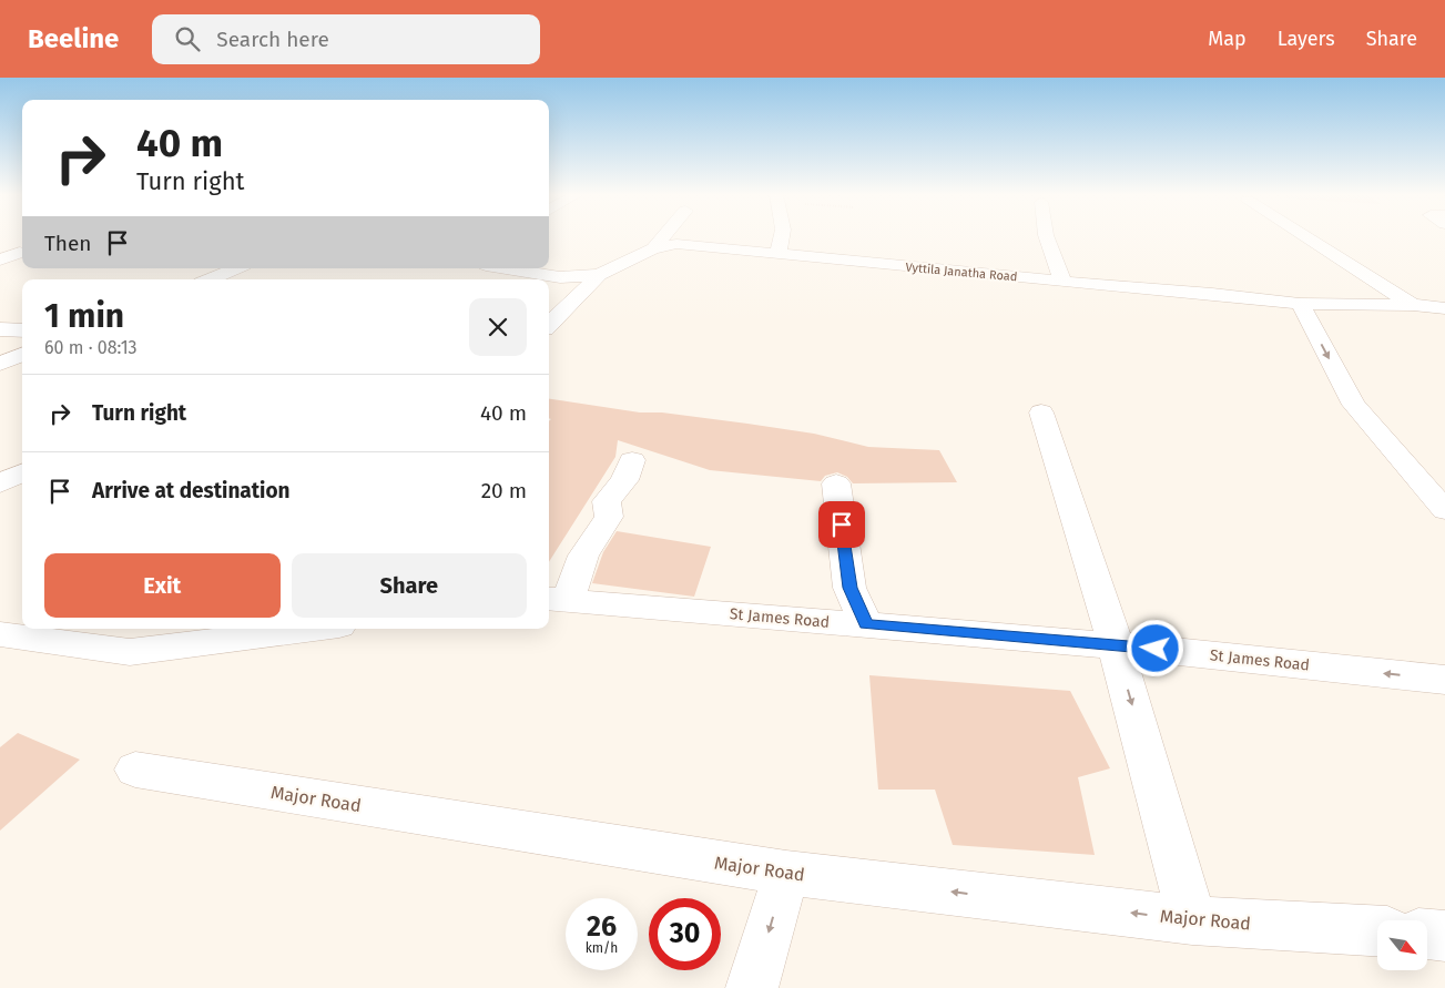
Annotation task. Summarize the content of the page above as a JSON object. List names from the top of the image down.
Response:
{
  "streets": {
    "street": ["Vyttila Janatha Road", "St James Road", "Major Road"]
  },
  "one_way": ["St James Road"],
  "north": "bottom right",
  "page": {
    "header": "Beeline",
    "search": "Search here",
    "nav": ["Map", "Layers", "Share"],
    "turn": ["40 m", "Turn right"],
    "then": "Then",
    "heading": ["1 min", "60 m · 08:13"],
    "list": [
      {
        "name": "Turn right",
        "value": "40 m"
      },
      {
        "name": "Arrive at destination",
        "value": "20 m"
      }
    ],
    "buttons": ["Exit", "Share"],
    "speed": "26 km/h",
    "limit": "30"
  }
}
